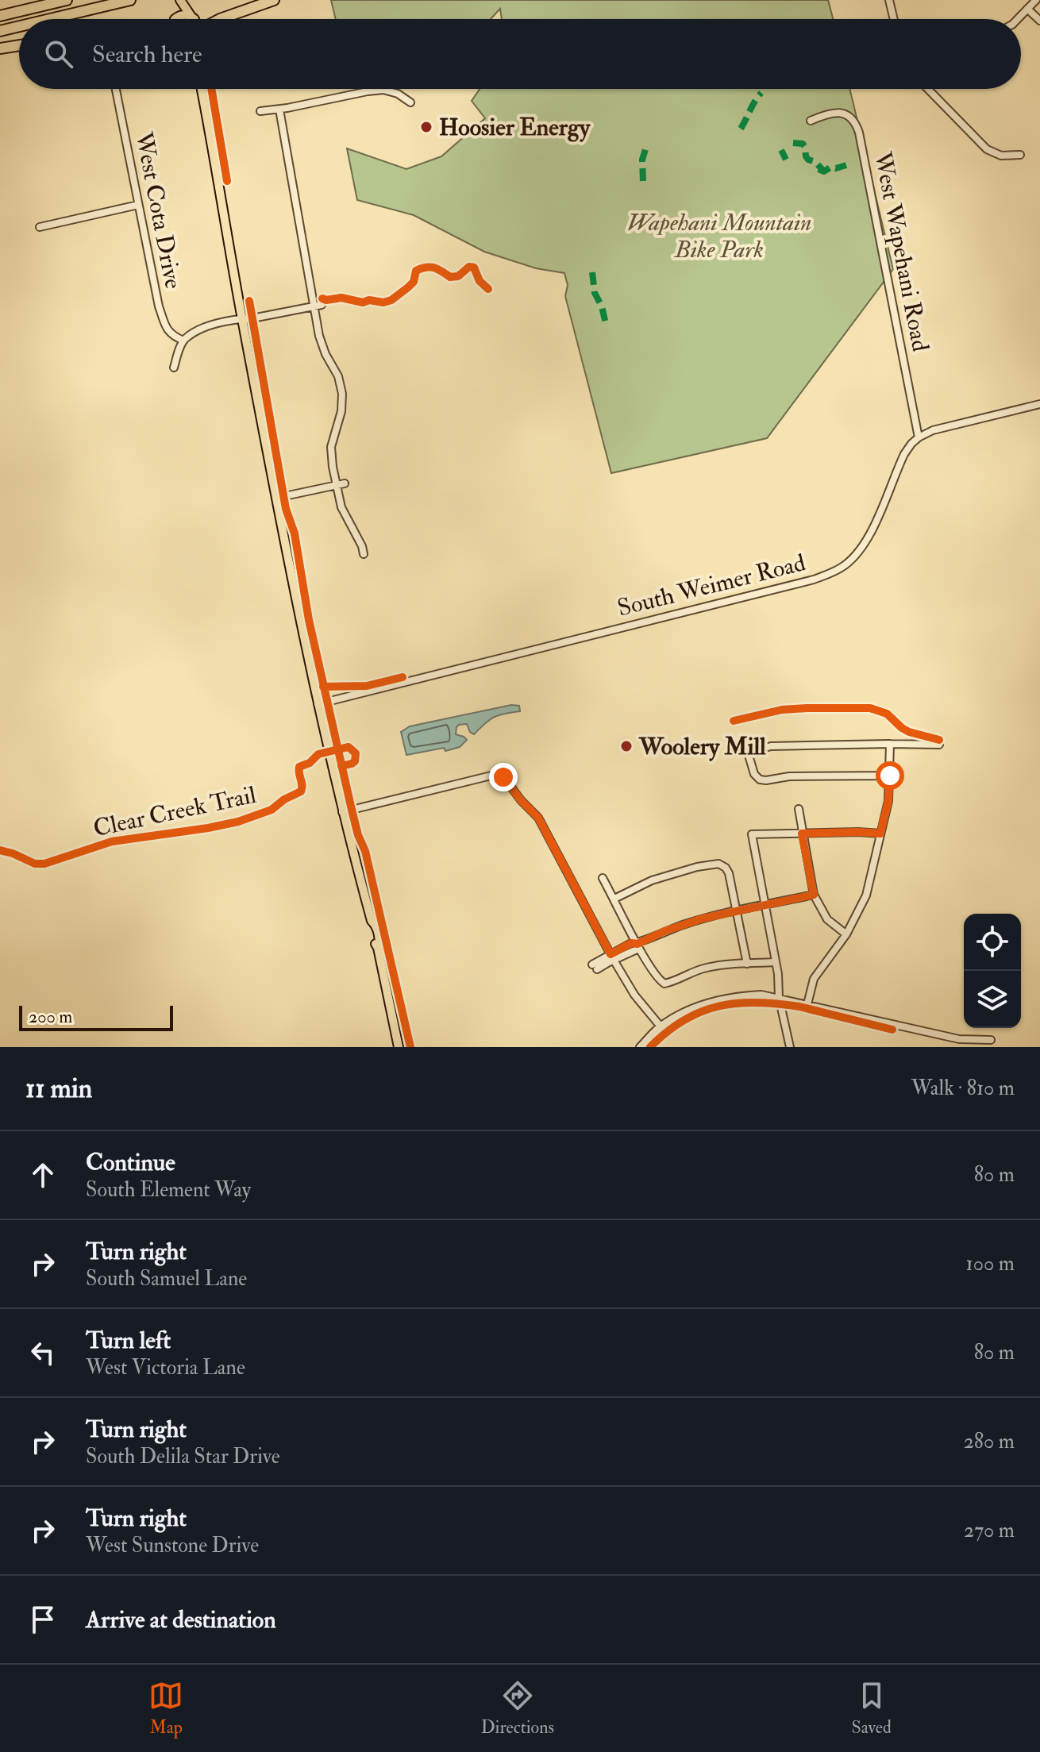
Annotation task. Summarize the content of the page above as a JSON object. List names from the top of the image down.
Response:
{
  "streets": {
    "street": ["West Cota Drive", "West Wapehani Road", "South Weimer Road"],
    "cycle path": ["Clear Creek Trail"]
  },
  "crossings": [
    ["West Wapehani Road", "South Weimer Road"]
  ],
  "parks": ["Wapehani Mountain Bike Park"],
  "places": ["Hoosier Energy", "Woolery Mill"],
  "scale_bar": "200 m",
  "page": {
    "search": "Search here",
    "scale": "200 m",
    "heading": ["11 min", "Walk · 810 m"],
    "list": [
      ["Continue", "South Element Way", "80 m"],
      ["Turn right", "South Samuel Lane", "100 m"],
      ["Turn left", "West Victoria Lane", "80 m"],
      ["Turn right", "South Delila Star Drive", "280 m"],
      ["Turn right", "West Sunstone Drive", "270 m"],
      "Arrive at destination"
    ],
    "nav": ["Map", "Directions", "Saved"]
  }
}
